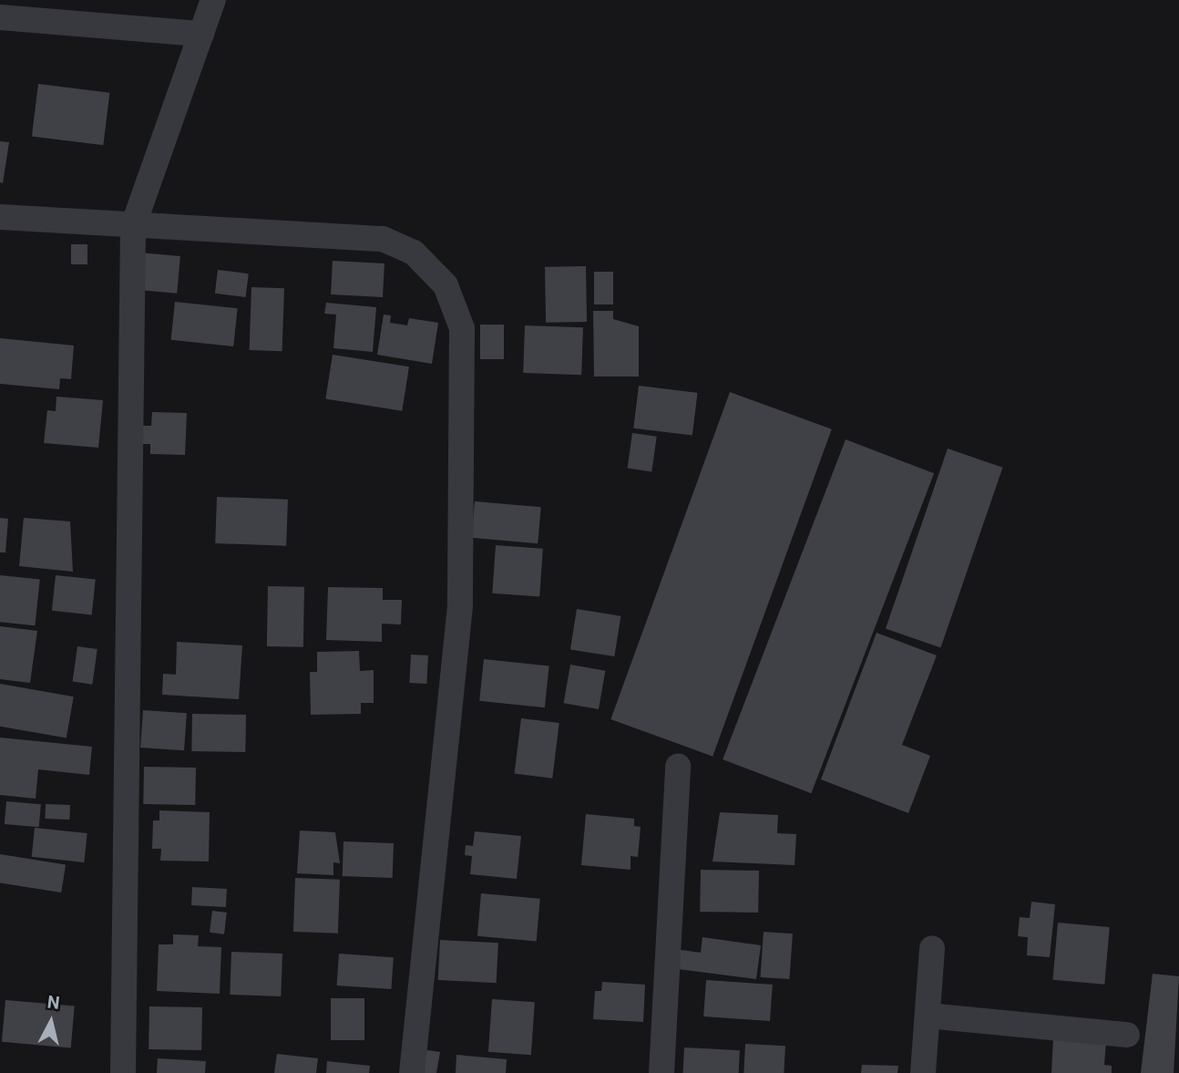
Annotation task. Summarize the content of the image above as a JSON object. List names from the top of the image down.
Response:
{
  "north": "top"
}
